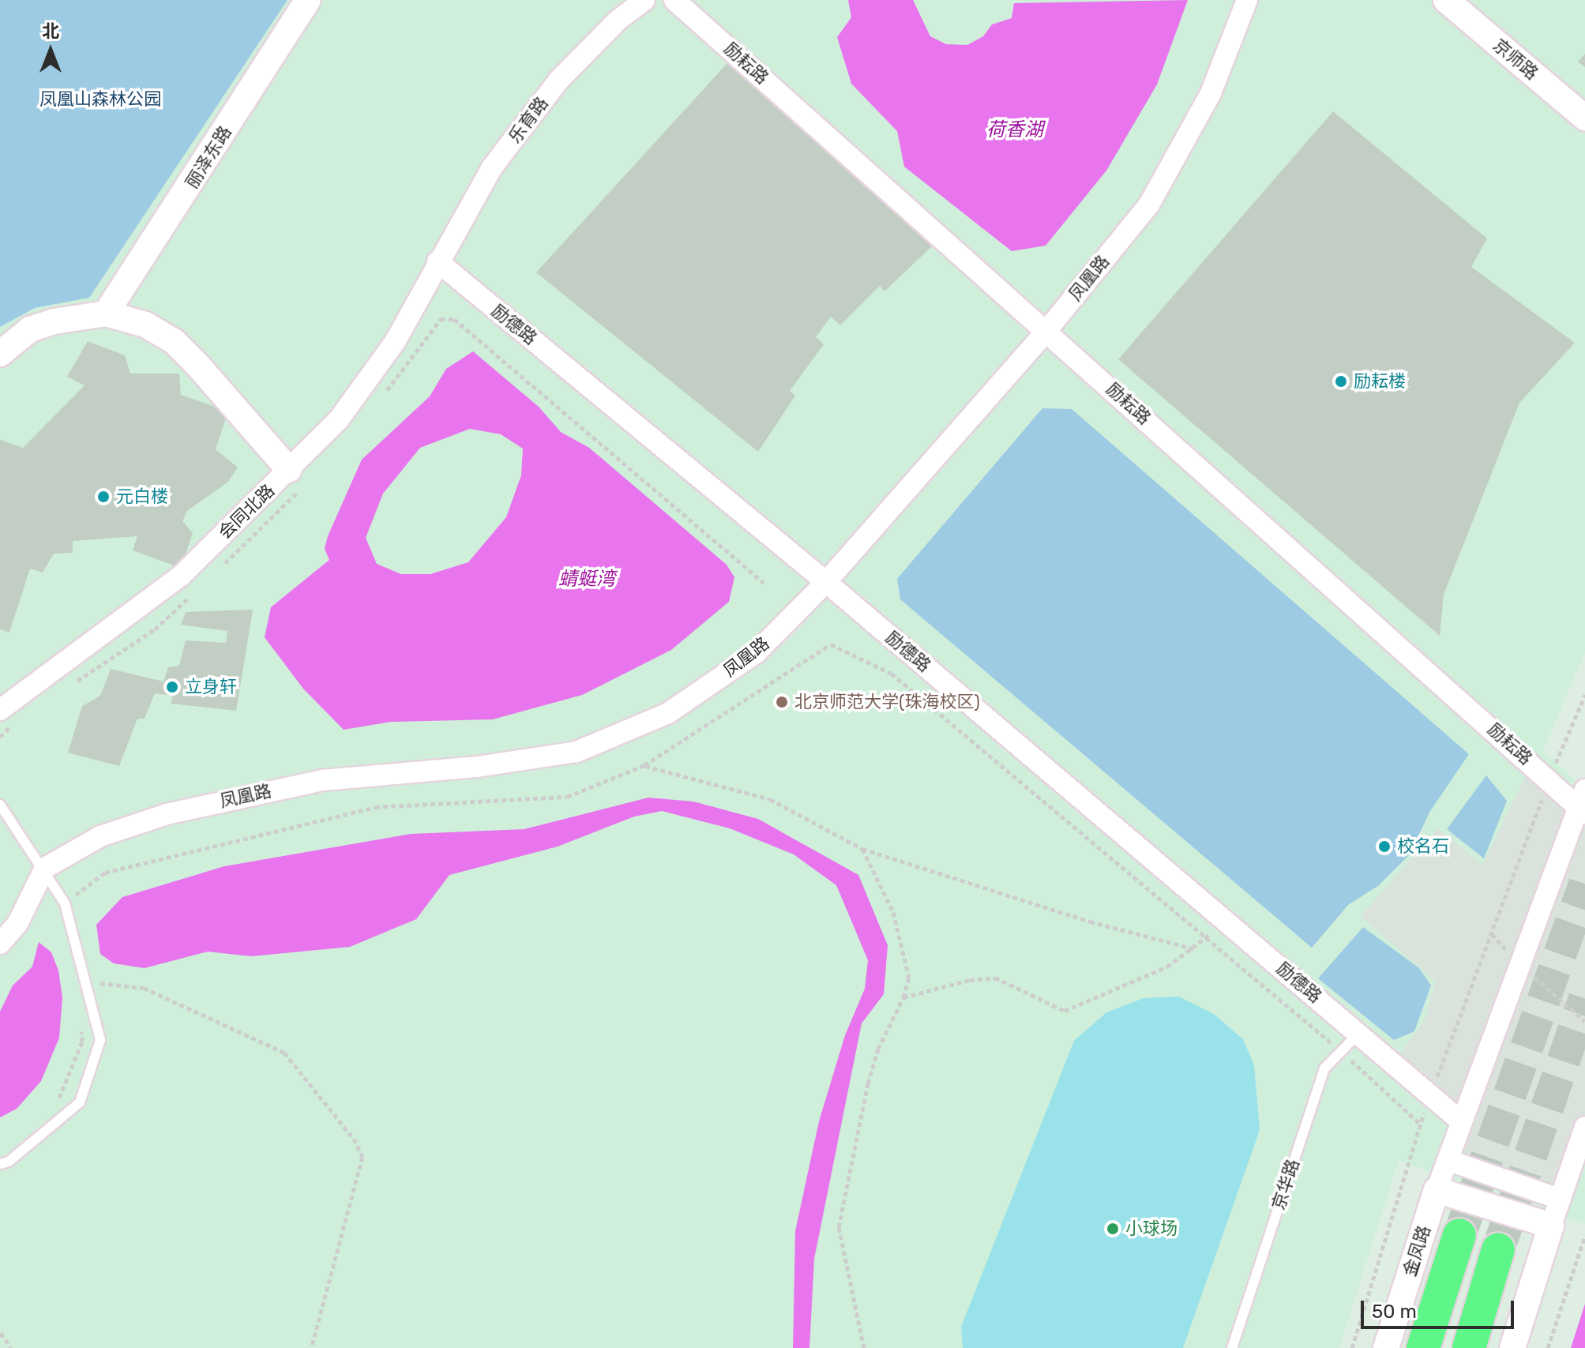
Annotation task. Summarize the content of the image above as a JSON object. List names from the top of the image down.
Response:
{
  "streets": {
    "highway": ["金凤路"],
    "street": [
      "京师路",
      "励耘路",
      "乐育路",
      "丽泽东路",
      "凤凰路",
      "励德路",
      "会同北路"
    ],
    "lane": ["京华路"]
  },
  "crossings": [
    ["励耘路", "凤凰路"],
    ["乐育路", "励德路"],
    ["乐育路", "会同北路"],
    ["凤凰路", "励德路"],
    ["励德路", "会同北路"],
    ["励德路", "京华路"]
  ],
  "water": ["荷香湖", "蜻蜓湾"],
  "parks": ["凤凰山森林公园"],
  "places": [
    "励耘楼",
    "元白楼",
    "立身轩",
    "北京师范大学(珠海校区)",
    "校名石",
    "小球场"
  ],
  "scale_bar": "50 m",
  "north": "top"
}
